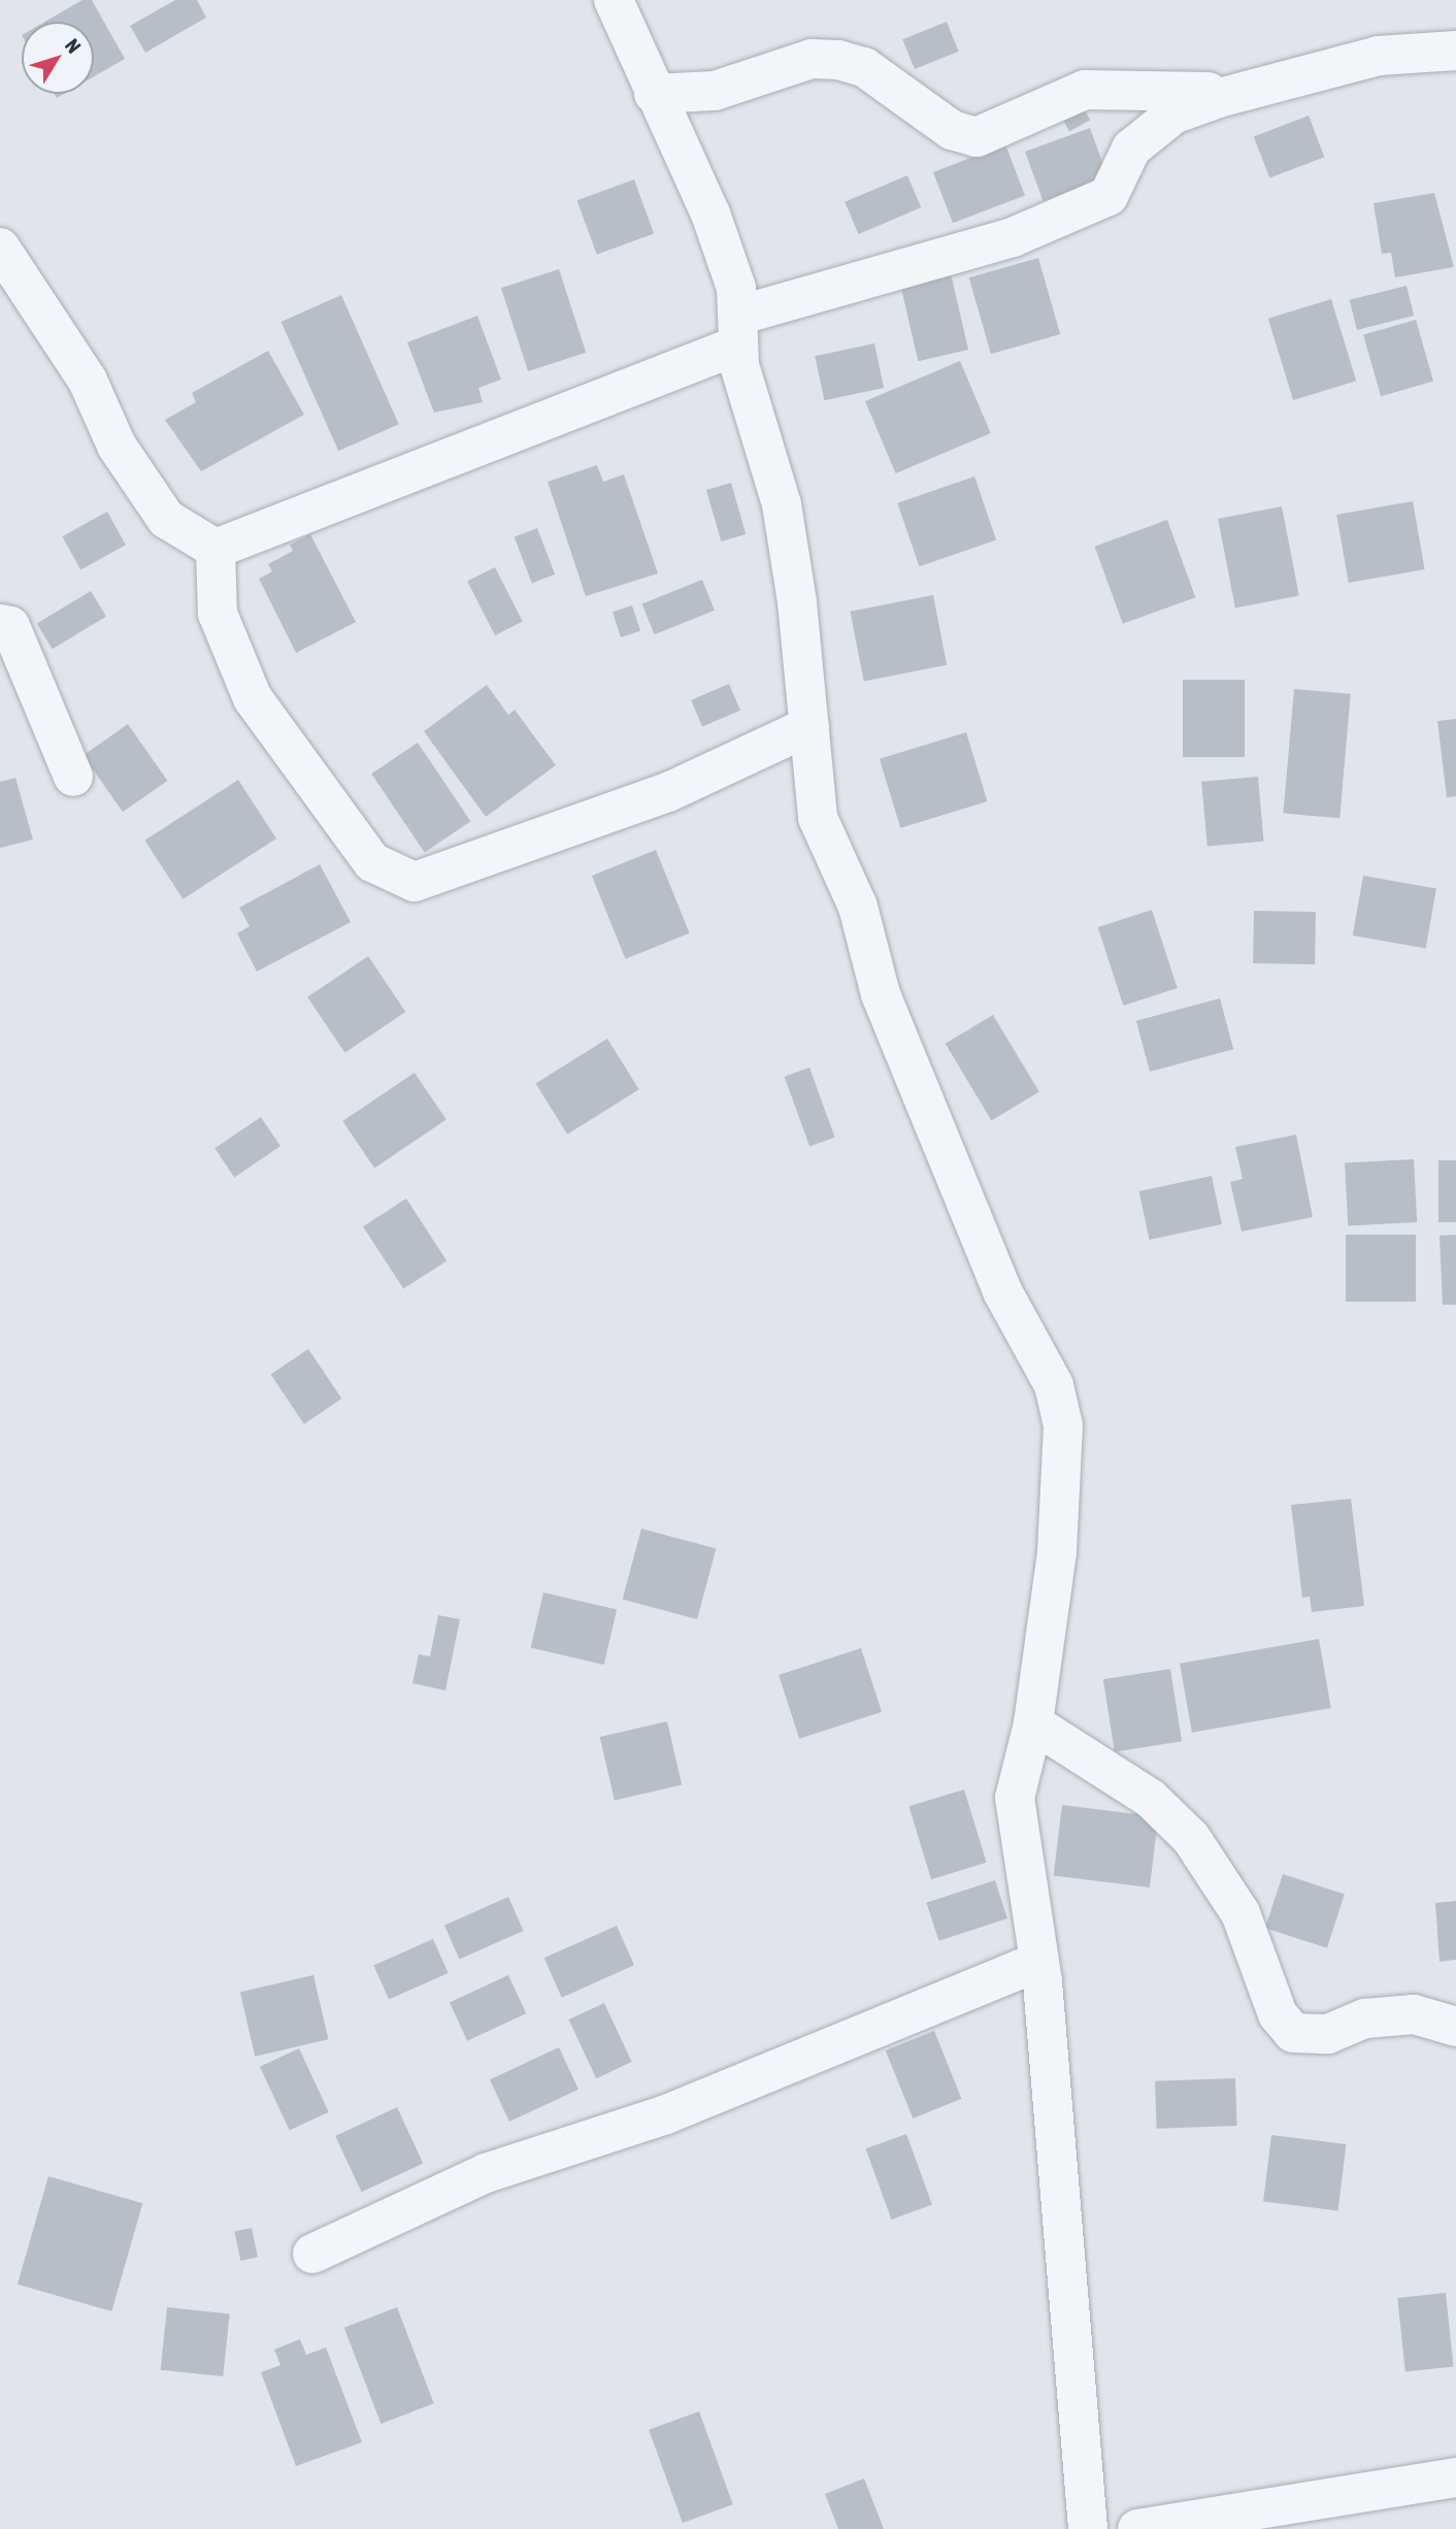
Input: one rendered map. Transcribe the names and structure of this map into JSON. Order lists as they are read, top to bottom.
{
  "north": "top right"
}
